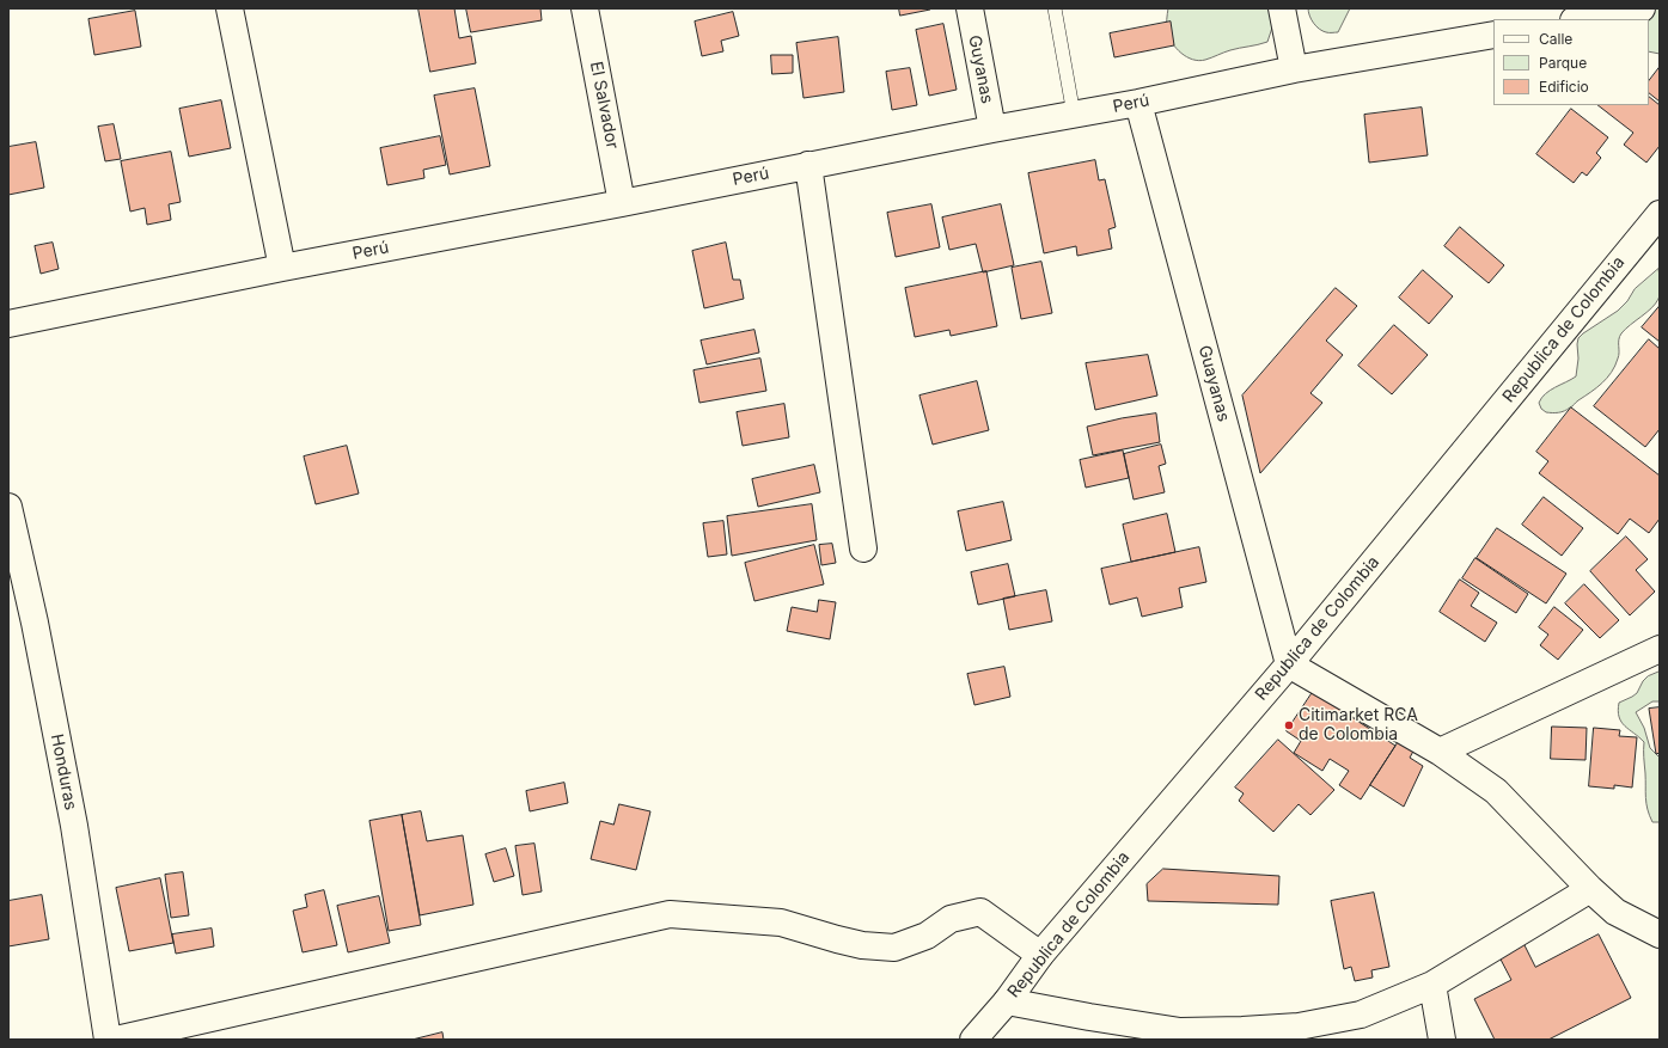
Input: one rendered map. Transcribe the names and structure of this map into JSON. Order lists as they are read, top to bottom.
{
  "streets": {
    "street": [
      "Guyanas",
      "Perú",
      "El Salvador",
      "Republica de Colombia",
      "Guayanas",
      "Honduras"
    ]
  },
  "crossings": [
    ["Guyanas", "Perú"],
    ["Perú", "El Salvador"],
    ["Perú", "Guayanas"],
    ["Republica de Colombia", "Guayanas"]
  ],
  "places": ["Citimarket RCA de Colombia"],
  "legend": ["Calle", "Parque", "Edificio"]
}
